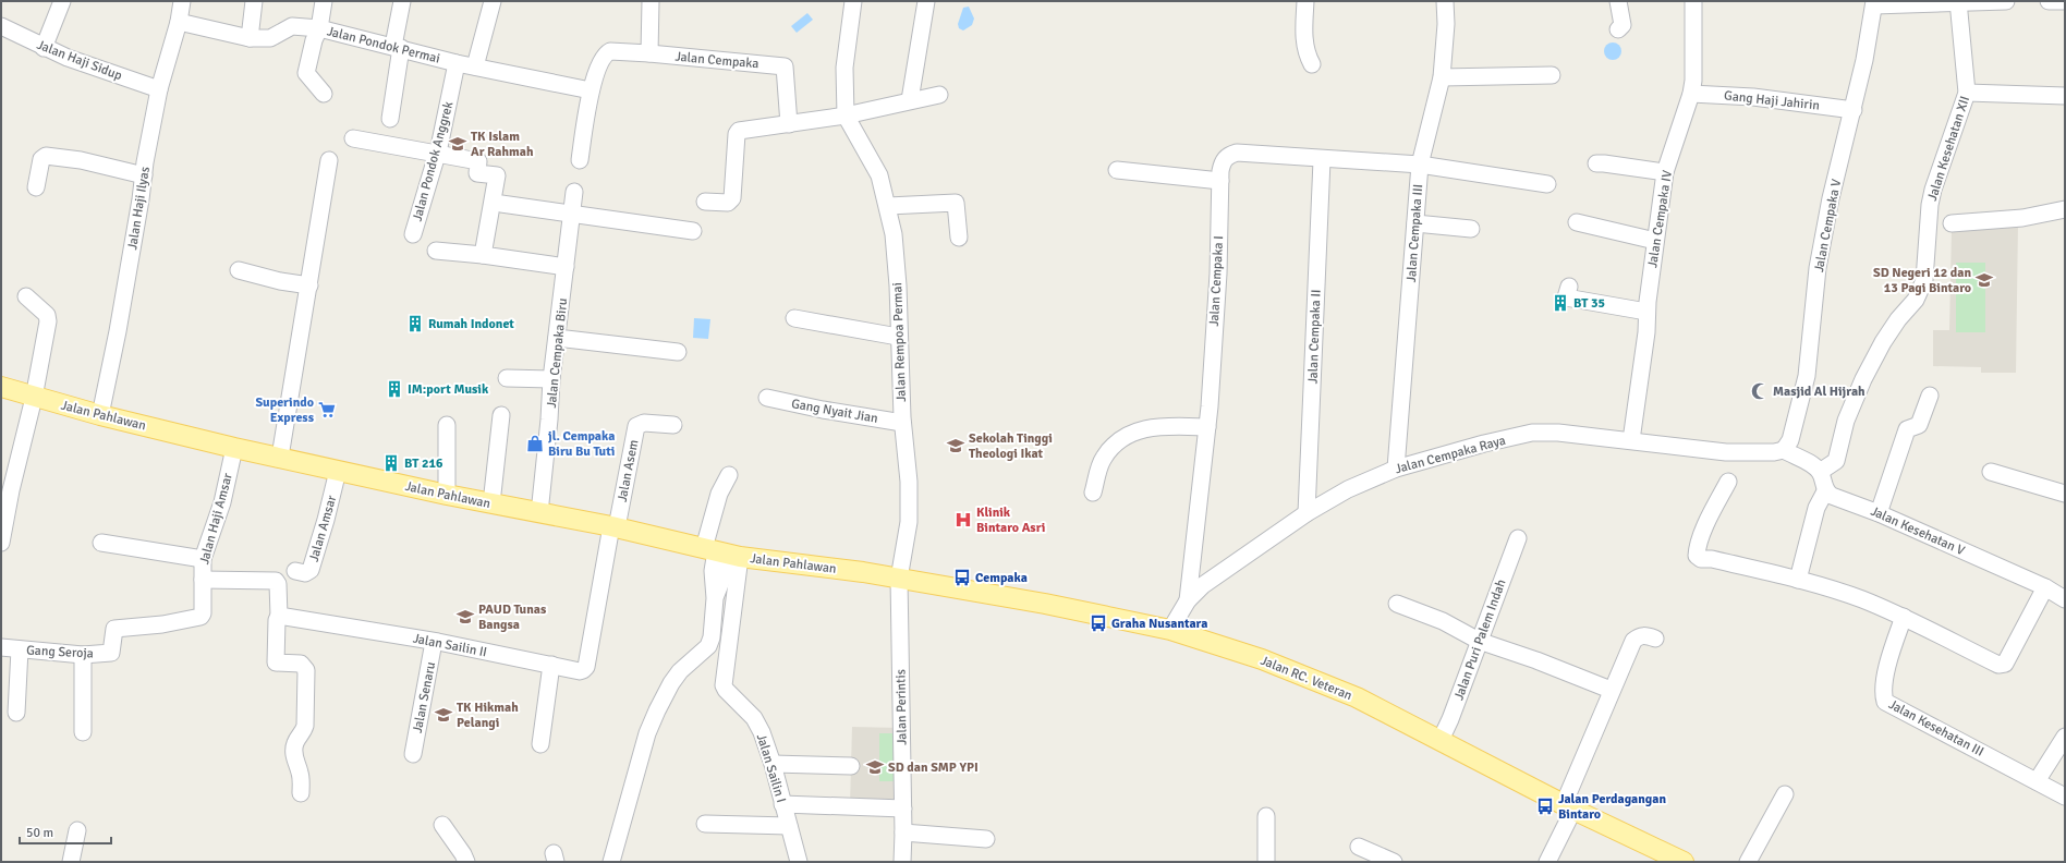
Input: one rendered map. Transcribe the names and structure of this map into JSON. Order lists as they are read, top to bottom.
{
  "streets": {
    "main road": ["Jalan Pahlawan", "Jalan RC. Veteran"],
    "street": [
      "Jalan Pondok Permai",
      "Jalan Haji Sidup",
      "Jalan Cempaka",
      "Gang Haji Jahirin",
      "Jalan Kesehatan XII",
      "Jalan Pondok Anggrek",
      "Jalan Haji Ilyas",
      "Jalan Cempaka IV",
      "Jalan Cempaka V",
      "Jalan Cempaka III",
      "Jalan Cempaka I",
      "Jalan Cempaka II",
      "Jalan Rempoa Permai",
      "Jalan Cempaka Biru",
      "Gang Nyait Jian",
      "Jalan Cempaka Raya",
      "Jalan Asem",
      "Jalan Haji Amsar",
      "Jalan Amsar",
      "Jalan Kesehatan V",
      "Jalan Puri Palem Indah",
      "Jalan Sailin II",
      "Gang Seroja",
      "Jalan Senaru",
      "Jalan Perintis",
      "Jalan Kesehatan III",
      "Jalan Sailin I"
    ]
  },
  "crossings": [
    ["Jalan Pondok Permai", "Jalan Cempaka"],
    ["Jalan Pondok Permai", "Jalan Pondok Anggrek"],
    ["Jalan Pondok Permai", "Jalan Haji Ilyas"],
    ["Jalan Haji Sidup", "Jalan Haji Ilyas"],
    ["Gang Haji Jahirin", "Jalan Cempaka IV"],
    ["Gang Haji Jahirin", "Jalan Cempaka V"],
    ["Jalan Haji Ilyas", "Jalan Pahlawan"],
    ["Jalan Cempaka IV", "Jalan Cempaka Raya"],
    ["Jalan Cempaka V", "Jalan Cempaka Raya"],
    ["Jalan Cempaka III", "Jalan Cempaka I"],
    ["Jalan Cempaka III", "Jalan Cempaka Raya"],
    ["Jalan Cempaka I", "Jalan Cempaka II"],
    ["Jalan Cempaka I", "Jalan Cempaka Raya"],
    ["Jalan Cempaka II", "Jalan Cempaka Raya"],
    ["Jalan Rempoa Permai", "Gang Nyait Jian"],
    ["Jalan Rempoa Permai", "Jalan Pahlawan"],
    ["Jalan Rempoa Permai", "Jalan RC. Veteran"],
    ["Jalan Rempoa Permai", "Jalan Perintis"],
    ["Jalan Cempaka Biru", "Jalan Pahlawan"],
    ["Jalan Pahlawan", "Jalan Asem"],
    ["Jalan Pahlawan", "Jalan Haji Amsar"],
    ["Jalan Pahlawan", "Jalan Amsar"],
    ["Jalan Pahlawan", "Jalan Sailin II"],
    ["Jalan Pahlawan", "Jalan RC. Veteran"],
    ["Jalan Pahlawan", "Jalan Perintis"],
    ["Jalan Pahlawan", "Jalan Sailin I"],
    ["Jalan Cempaka Raya", "Jalan RC. Veteran"],
    ["Jalan Asem", "Jalan Sailin II"],
    ["Jalan Haji Amsar", "Gang Seroja"],
    ["Jalan Puri Palem Indah", "Jalan RC. Veteran"],
    ["Jalan Sailin II", "Jalan Senaru"],
    ["Jalan RC. Veteran", "Jalan Perintis"]
  ],
  "places": {
    "school or university": [
      "TK Islam Ar Rahmah",
      "SD Negeri 12 dan 13 Pagi Bintaro",
      "Sekolah Tinggi Theologi Ikat",
      "PAUD Tunas Bangsa",
      "TK Hikmah Pelangi",
      "SD dan SMP YPI"
    ],
    "building": [
      "BT 35",
      "Rumah Indonet",
      "IM:port Musik",
      "BT 216"
    ],
    "mosque": ["Masjid Al Hijrah"],
    "supermarket": ["Superindo Express"],
    "shop": ["jl. Cempaka Biru Bu Tuti"],
    "hospital": ["Klinik Bintaro Asri"],
    "bus stop": ["Cempaka", "Graha Nusantara", "Jalan Perdagangan Bintaro"]
  },
  "scale_bar": "50 m"
}
